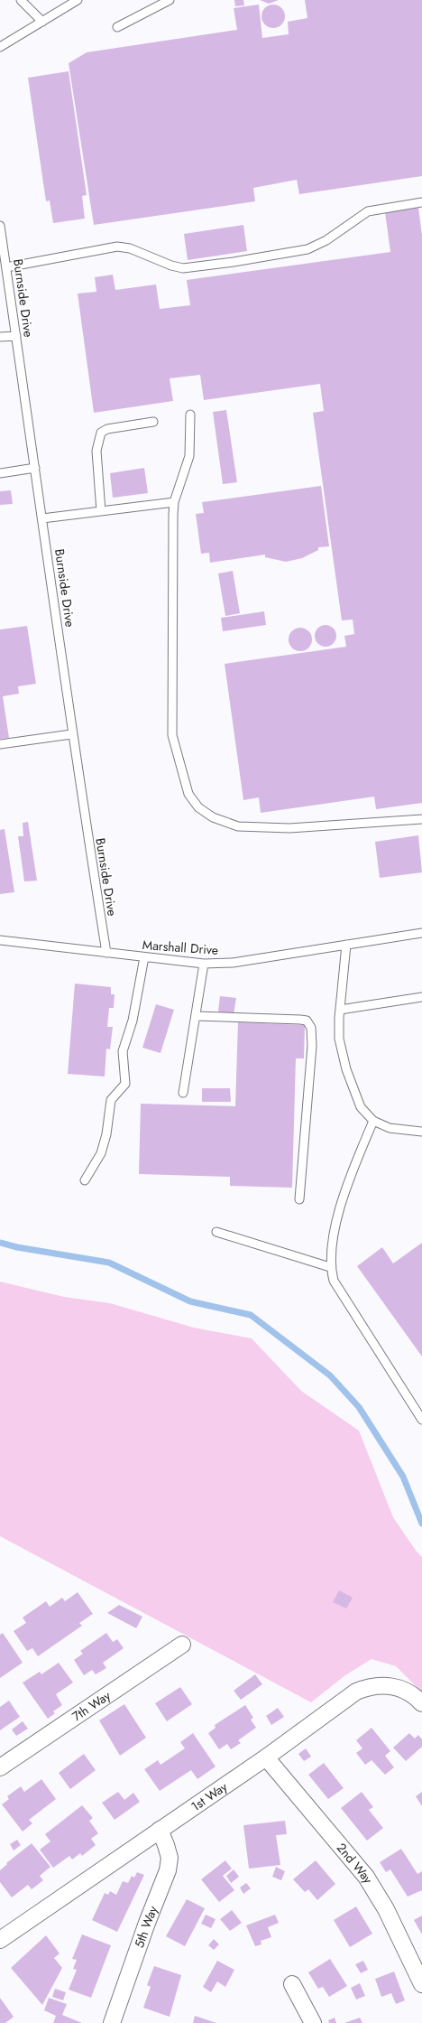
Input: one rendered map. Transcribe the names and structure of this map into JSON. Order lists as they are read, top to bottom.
{
  "streets": {
    "street": [
      "7th Way",
      "1st Way",
      "2nd Way",
      "5th Way"
    ],
    "lane": ["Burnside Drive", "Marshall Drive"]
  },
  "crossings": [
    ["Burnside Drive", "Marshall Drive"],
    ["1st Way", "2nd Way"],
    ["1st Way", "5th Way"]
  ]
}
